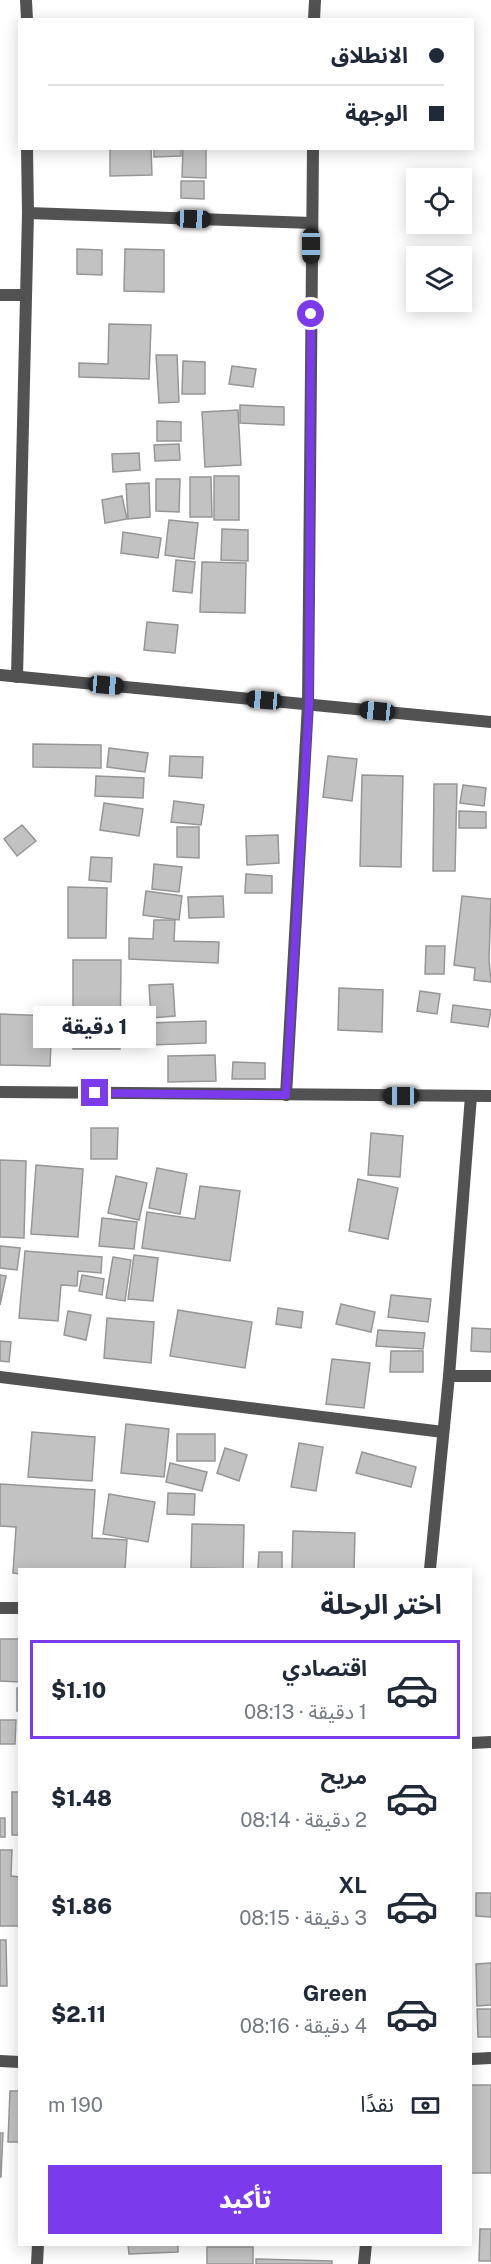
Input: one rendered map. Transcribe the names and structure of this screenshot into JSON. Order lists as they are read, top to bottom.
{
  "page": {
    "banner": ["الانطلاق", "الوجهة"],
    "bubble": "1 دقيقة",
    "heading": "اختر الرحلة",
    "list": [
      {
        "name": "اقتصادي",
        "note": "1 دقيقة · 08:13",
        "value": "$1.10"
      },
      {
        "name": "مريح",
        "note": "2 دقيقة · 08:14",
        "value": "$1.48"
      },
      {
        "name": "XL",
        "note": "3 دقيقة · 08:15",
        "value": "$1.86"
      },
      {
        "name": "Green",
        "note": "4 دقيقة · 08:16",
        "value": "$2.11"
      }
    ],
    "pay": ["نقدًا", "190 m"],
    "buttons": "تأكيد"
  }
}
